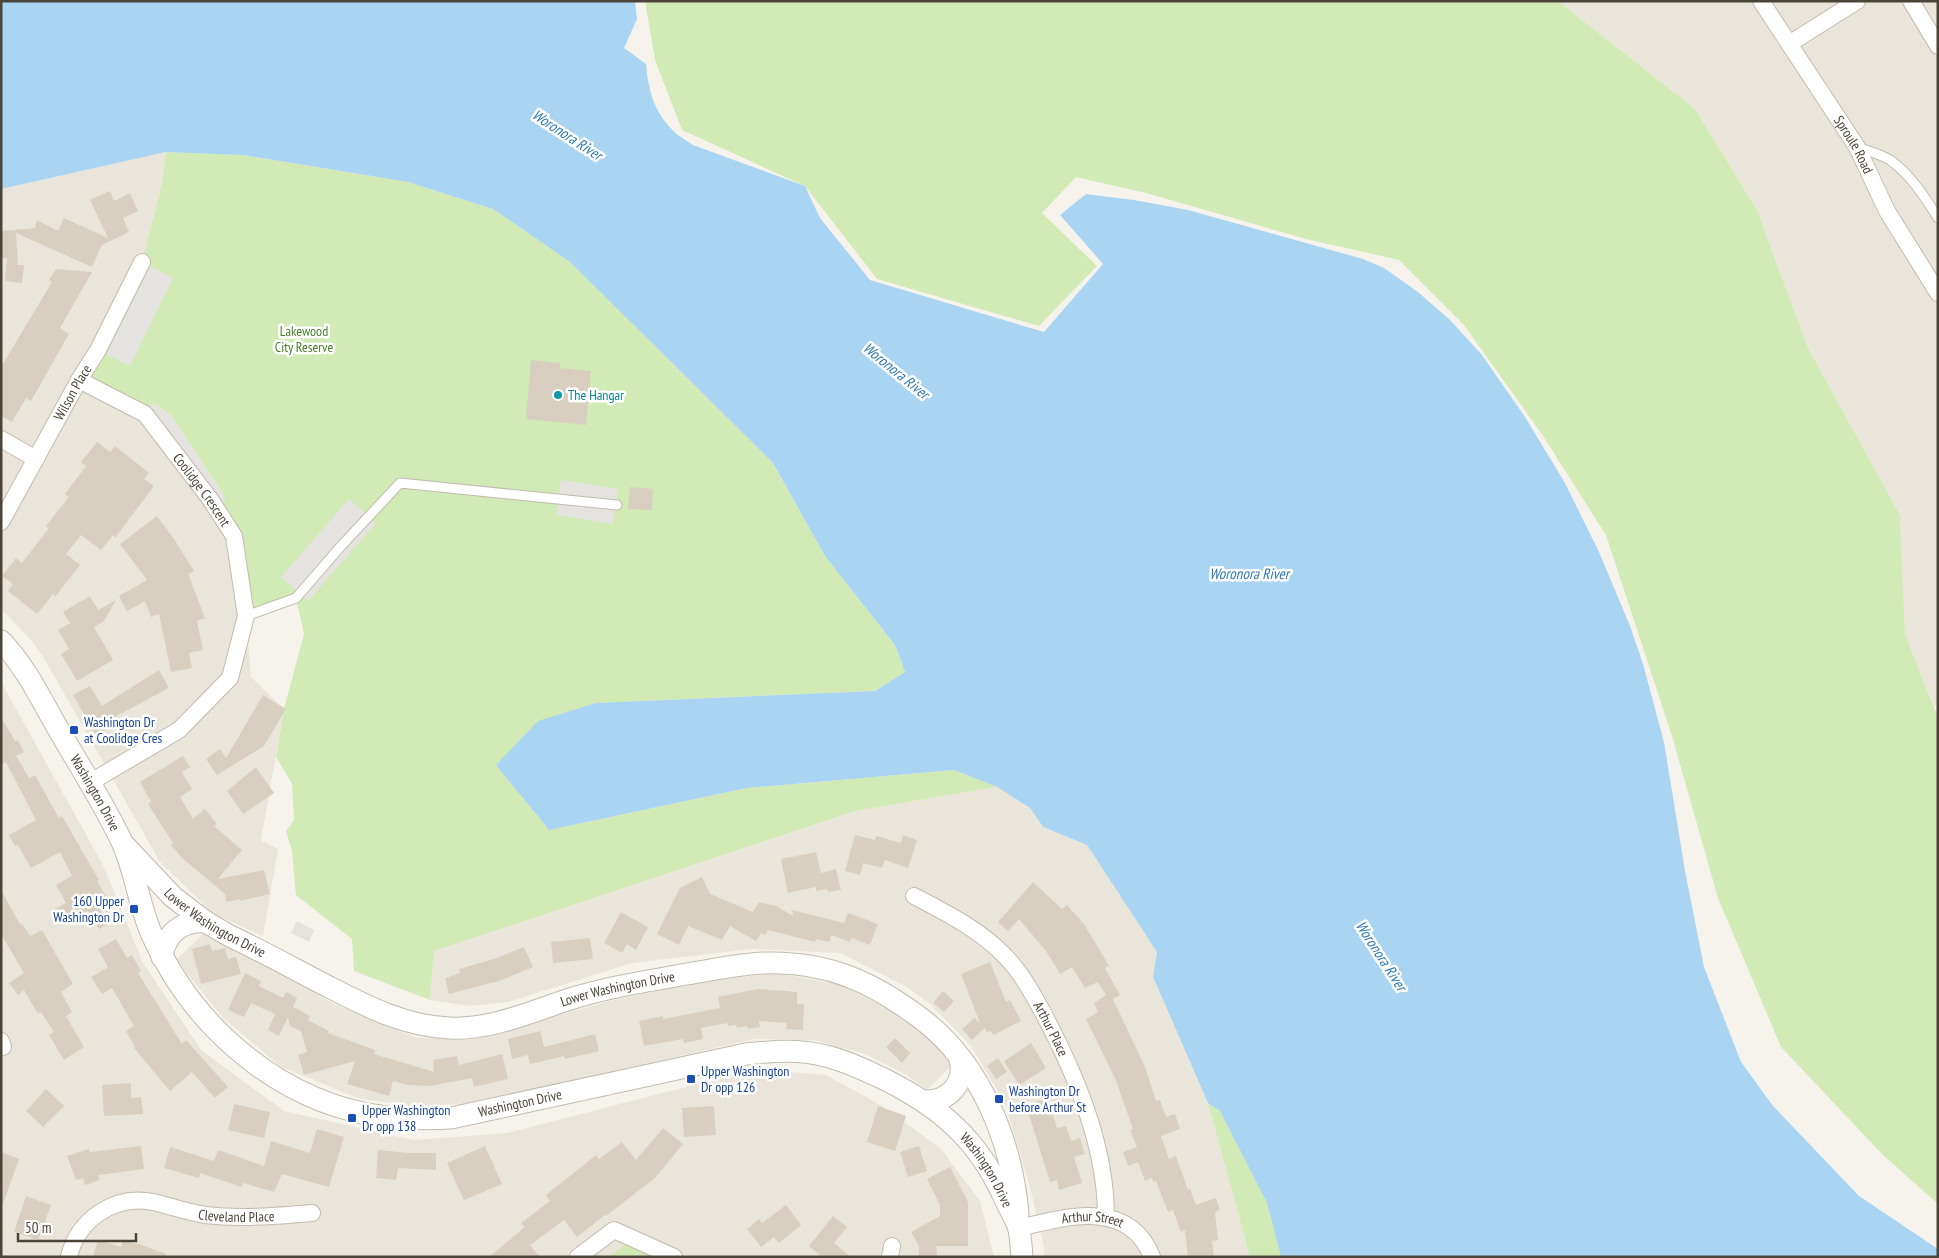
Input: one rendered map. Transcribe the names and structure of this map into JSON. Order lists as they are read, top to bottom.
{
  "streets": {
    "street": [
      "Sproule Road",
      "Wilson Place",
      "Coolidge Crescent",
      "Washington Drive",
      "Lower Washington Drive",
      "Arthur Place",
      "Cleveland Place",
      "Arthur Street"
    ]
  },
  "crossings": [
    ["Wilson Place", "Coolidge Crescent"],
    ["Coolidge Crescent", "Washington Drive"],
    ["Washington Drive", "Lower Washington Drive"],
    ["Washington Drive", "Arthur Street"],
    ["Lower Washington Drive", "Arthur Street"],
    ["Arthur Place", "Arthur Street"]
  ],
  "water": ["Woronora River"],
  "parks": ["Lakewood City Reserve"],
  "places": {
    "other": ["The Hangar"],
    "transit": [
      "Washington Dr at Coolidge Cres",
      "160 Upper Washington Dr",
      "Upper Washington Dr opp 126",
      "Washington Dr before Arthur St",
      "Upper Washington Dr opp 138"
    ]
  },
  "scale_bar": "50 m"
}
